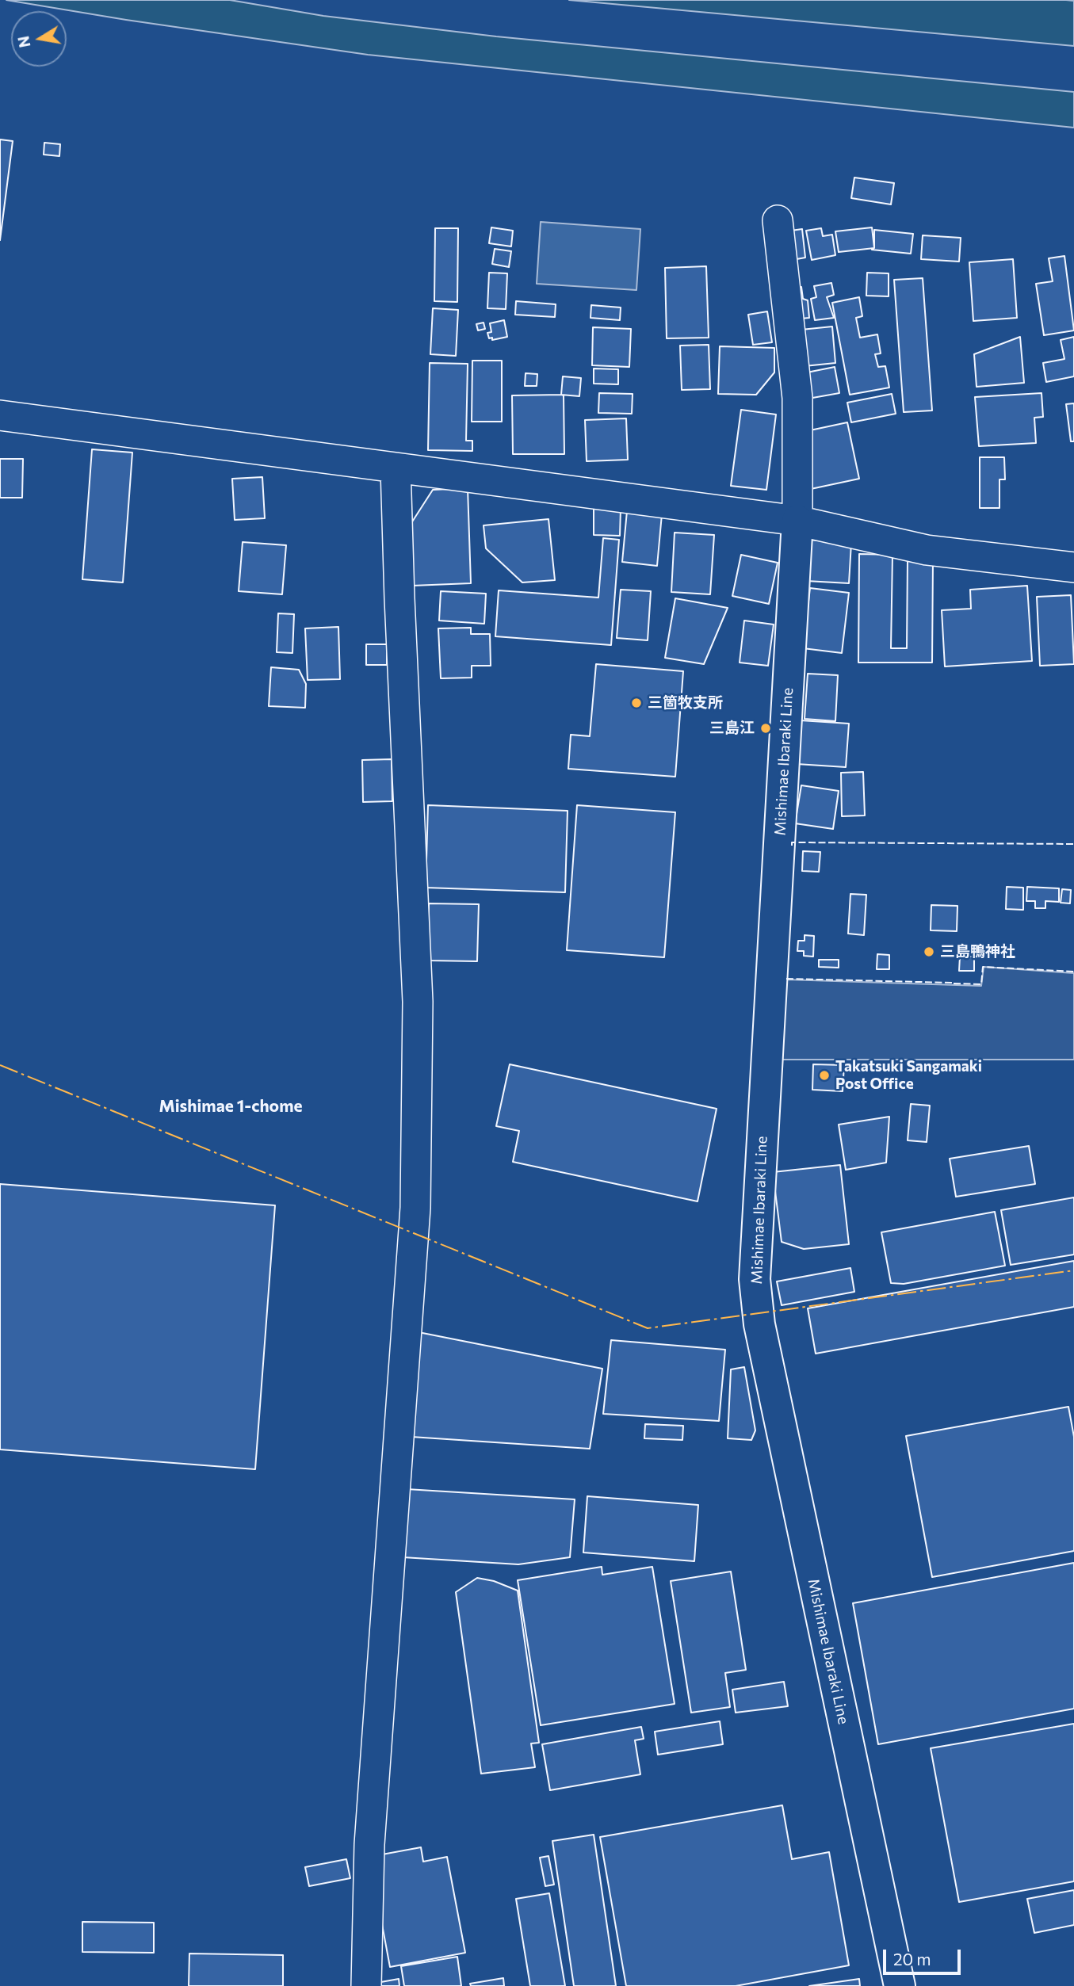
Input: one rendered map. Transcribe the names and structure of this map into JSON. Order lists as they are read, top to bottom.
{
  "streets": {
    "main road": ["Mishimae Ibaraki Line"]
  },
  "districts": ["Mishimae 1-chome"],
  "places": [
    "三箇牧支所",
    "三島江",
    "三島鴨神社",
    "Takatsuki Sangamaki Post Office"
  ],
  "scale_bar": "20 m",
  "north": "left"
}
